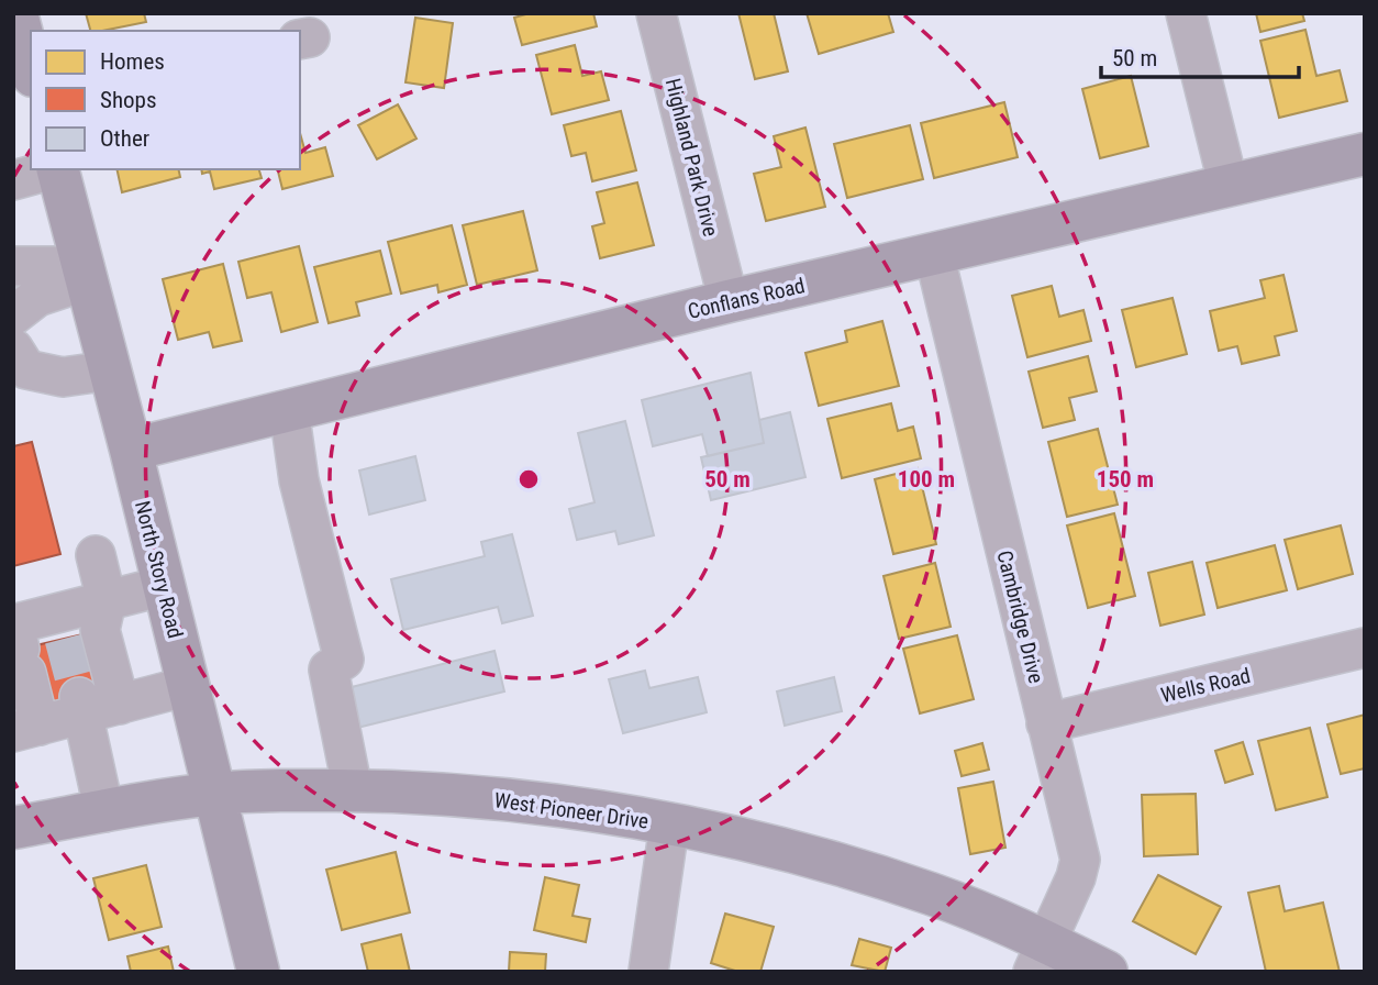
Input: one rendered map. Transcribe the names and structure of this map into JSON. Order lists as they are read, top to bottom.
{
  "streets": {
    "main road": ["Conflans Road", "North Story Road", "West Pioneer Drive"],
    "street": ["Highland Park Drive", "Cambridge Drive", "Wells Road"]
  },
  "crossings": [
    ["Highland Park Drive", "Conflans Road"],
    ["Conflans Road", "North Story Road"],
    ["Conflans Road", "Cambridge Drive"],
    ["North Story Road", "West Pioneer Drive"],
    ["Cambridge Drive", "Wells Road"],
    ["Cambridge Drive", "West Pioneer Drive"]
  ],
  "legend": ["Homes", "Shops", "Other"],
  "scale_bar": "50 m",
  "rings": ["50 m", "100 m", "150 m"]
}
